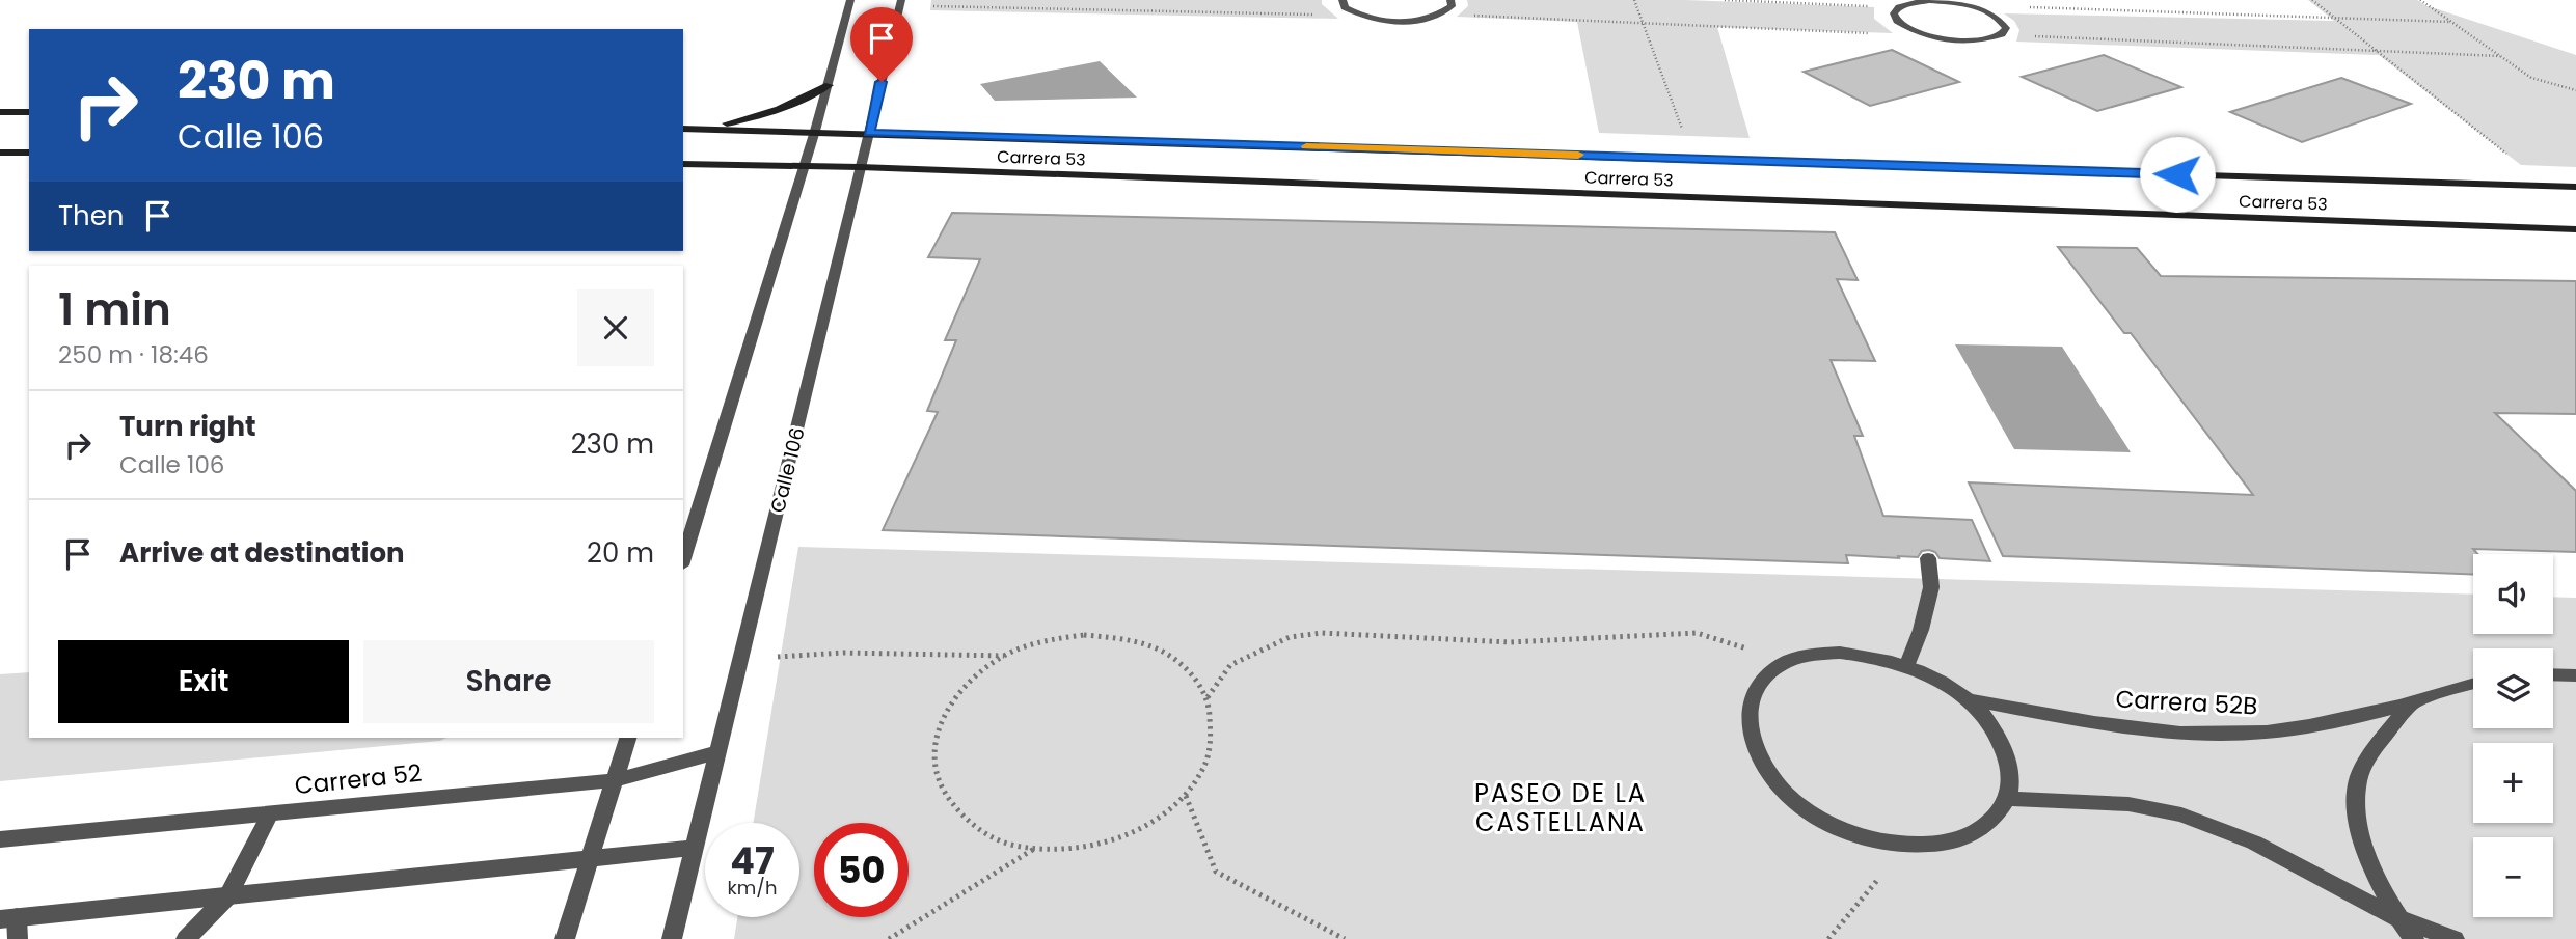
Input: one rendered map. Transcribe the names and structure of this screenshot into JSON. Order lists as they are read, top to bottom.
{
  "streets": {
    "main road": ["Carrera 53"],
    "street": ["Calle 106", "Carrera 52B", "Carrera 52"]
  },
  "crossings": [
    ["Carrera 53", "Calle 106"],
    ["Calle 106", "Carrera 52"]
  ],
  "districts": ["PASEO DE LA CASTELLANA"],
  "page": {
    "turn": ["230 m", "Calle 106"],
    "then": "Then",
    "heading": ["1 min", "250 m · 18:46"],
    "list": [
      {
        "name": "Turn right",
        "note": "Calle 106",
        "value": "230 m"
      },
      {
        "name": "Arrive at destination",
        "value": "20 m"
      }
    ],
    "map_buttons": ["+", "−"],
    "buttons": ["Exit", "Share"],
    "speed": "47 km/h",
    "limit": "50"
  }
}
